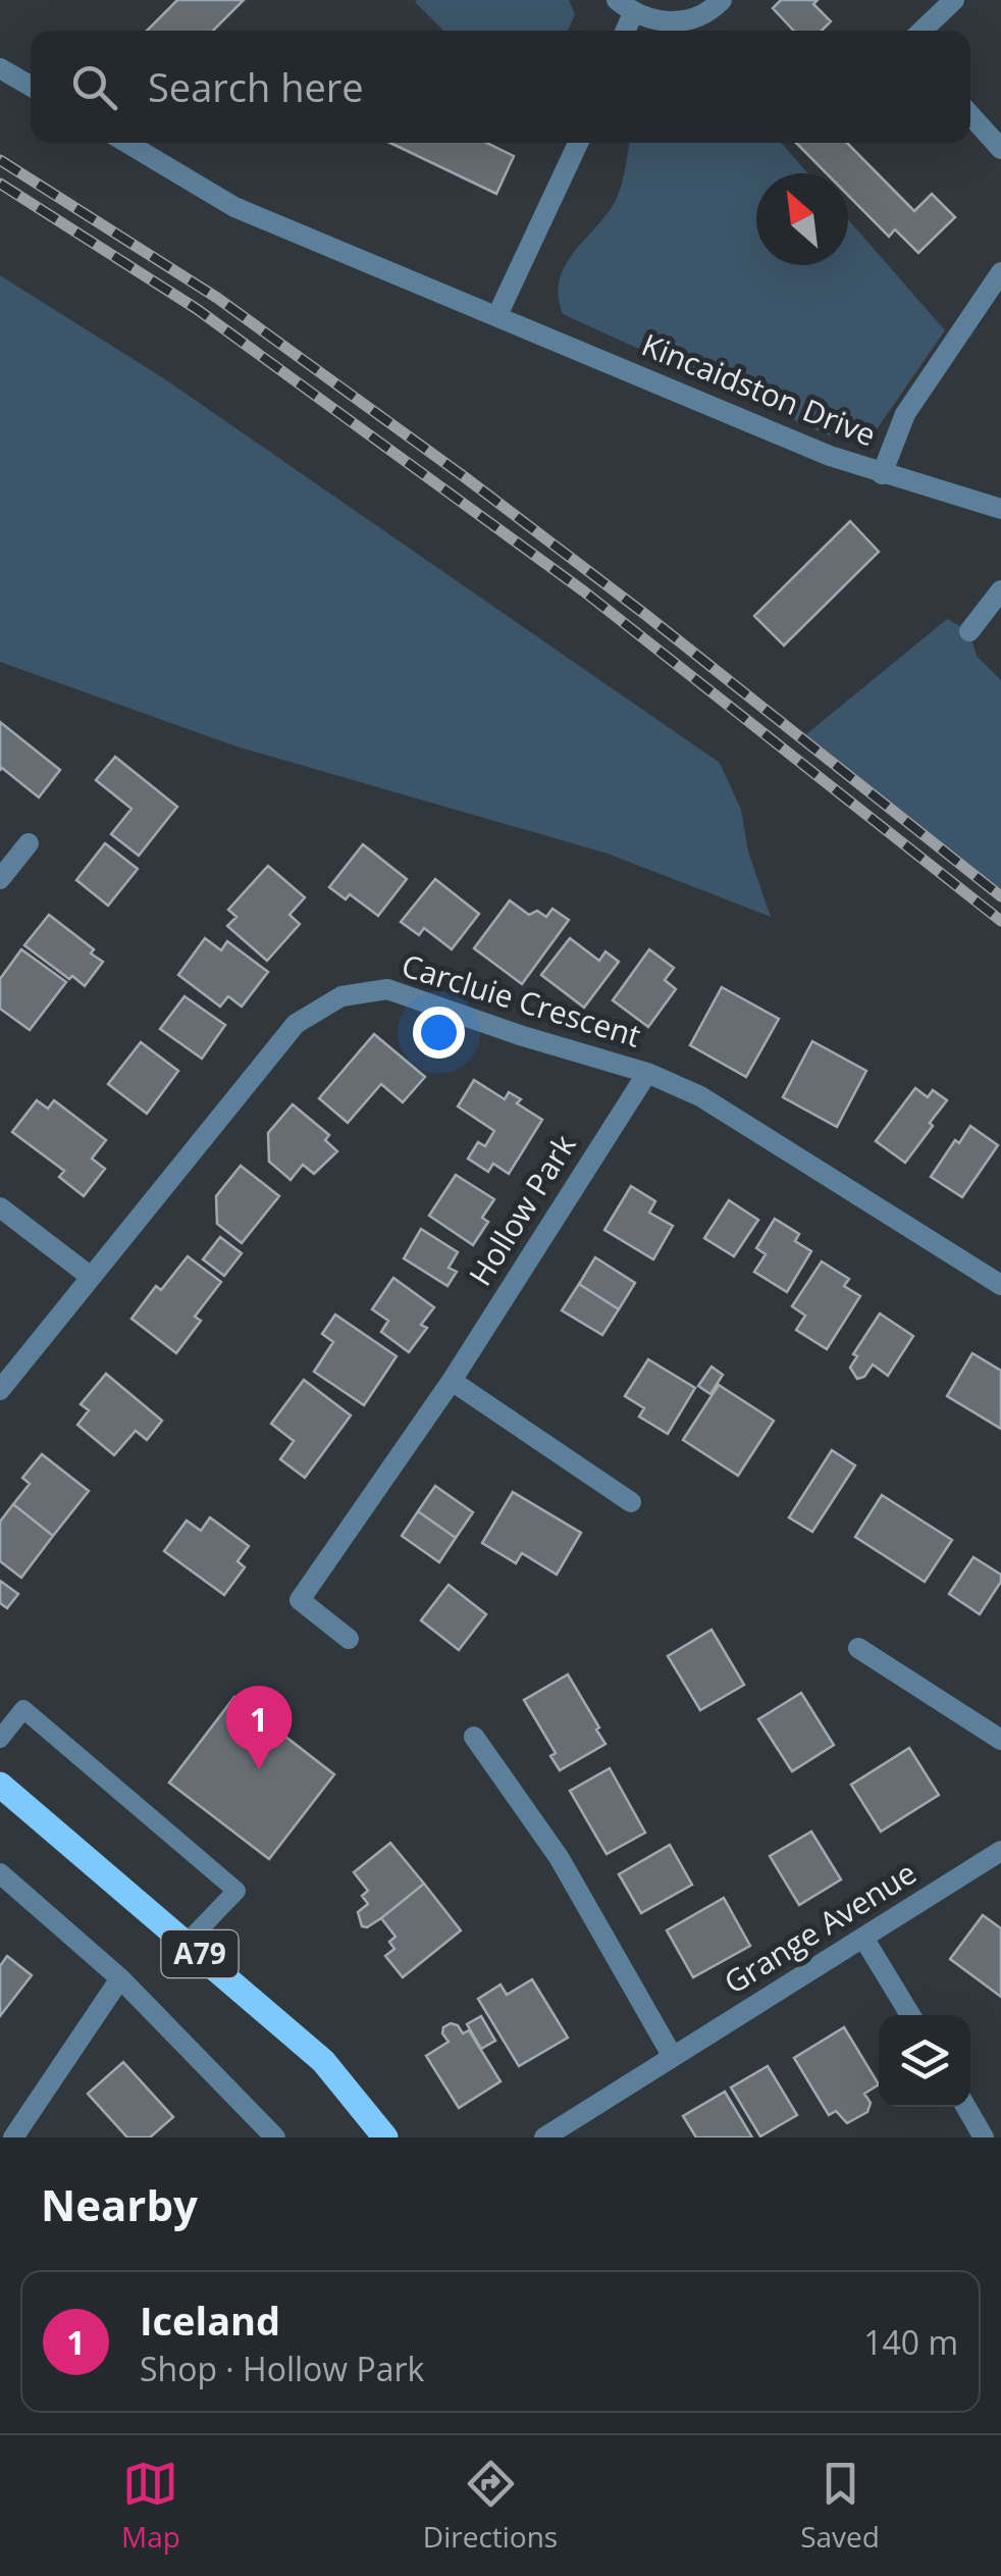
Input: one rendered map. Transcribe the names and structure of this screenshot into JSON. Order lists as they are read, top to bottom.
{
  "streets": {
    "main road": ["A79"],
    "street": [
      "Kincaidston Drive",
      "Carcluie Crescent",
      "Hollow Park",
      "Grange Avenue"
    ]
  },
  "crossings": [
    ["Carcluie Crescent", "Hollow Park"]
  ],
  "north": "top left",
  "page": {
    "search": "Search here",
    "pins": "1",
    "heading": "Nearby",
    "list": [
      {
        "mark": "1",
        "name": "Iceland",
        "note": "Shop · Hollow Park",
        "value": "140 m"
      }
    ],
    "nav": ["Map", "Directions", "Saved"]
  }
}
